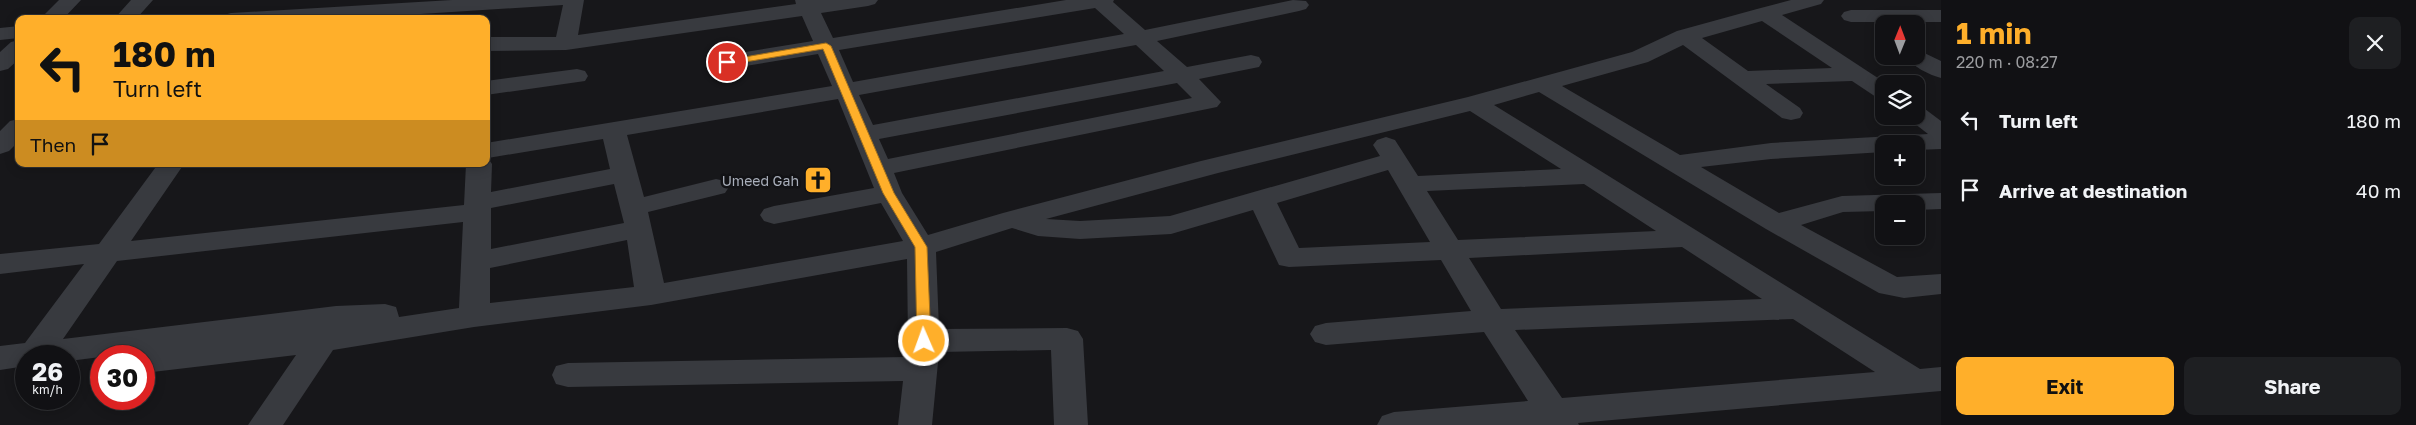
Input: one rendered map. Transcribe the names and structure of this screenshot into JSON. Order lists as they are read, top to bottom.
{
  "places": {
    "church": ["Umeed Gah"]
  },
  "north": "top",
  "page": {
    "heading": ["1 min", "220 m · 08:27"],
    "map_buttons": ["+", "−"],
    "turn": ["180 m", "Turn left"],
    "list": [
      {
        "name": "Turn left",
        "value": "180 m"
      },
      {
        "name": "Arrive at destination",
        "value": "40 m"
      }
    ],
    "then": "Then",
    "speed": "26 km/h",
    "limit": "30",
    "buttons": ["Exit", "Share"]
  }
}
